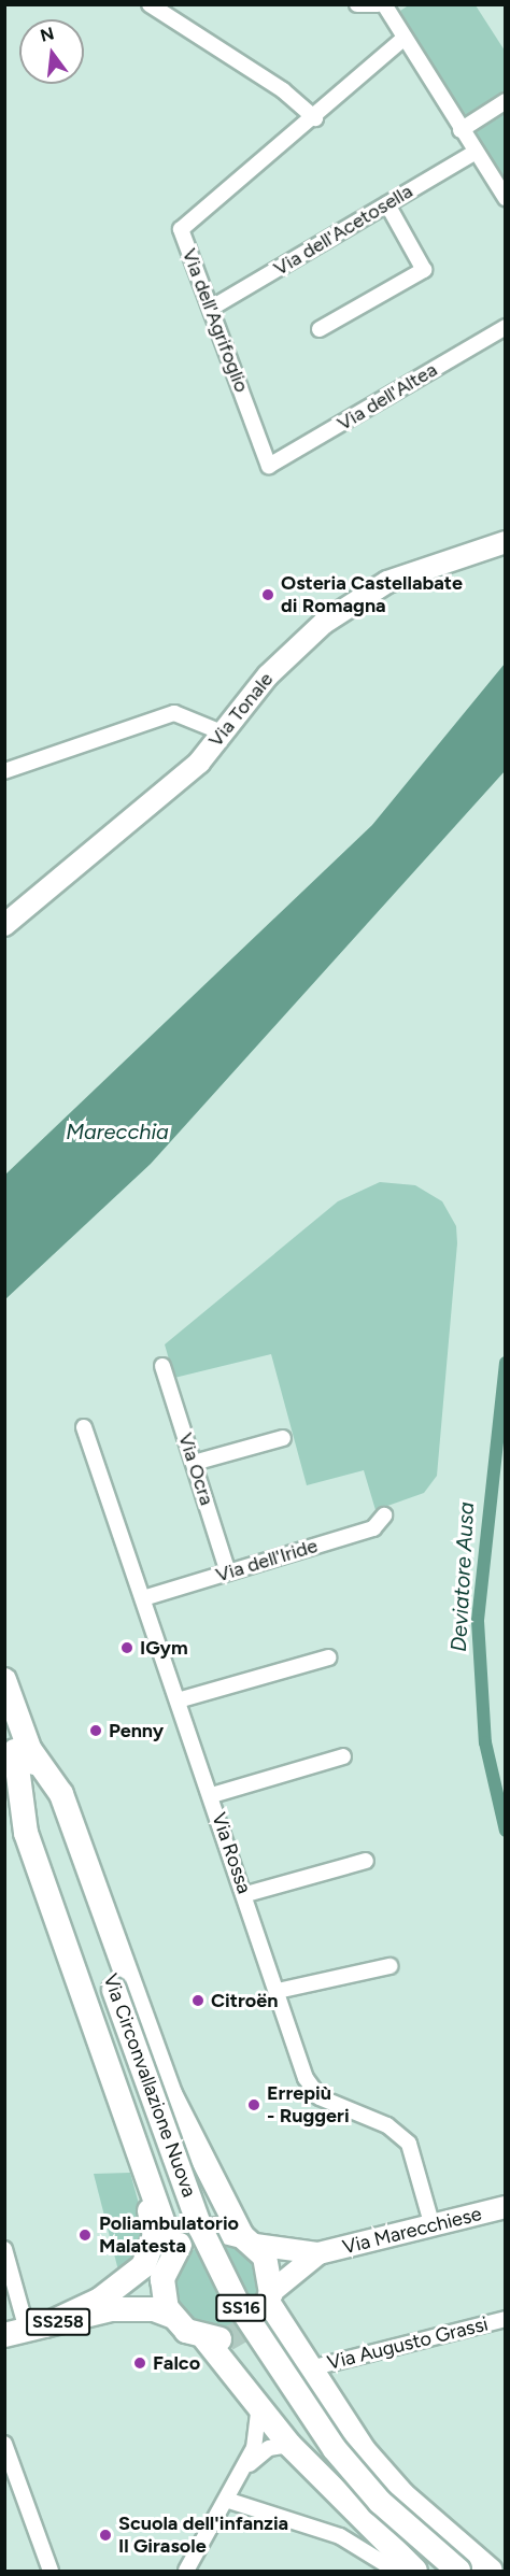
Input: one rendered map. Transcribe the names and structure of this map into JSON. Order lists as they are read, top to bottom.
{
  "streets": {
    "main road": ["Via Circonvallazione Nuova", "SS16", "SS258"],
    "street": [
      "Via dell'Acetosella",
      "Via dell'Agrifoglio",
      "Via dell'Altea",
      "Via Tonale",
      "Via Ocra",
      "Via dell'Iride",
      "Via Rossa",
      "Via Marecchiese",
      "Via Augusto Grassi"
    ]
  },
  "crossings": [
    ["Via dell'Acetosella", "Via dell'Agrifoglio"],
    ["Via dell'Agrifoglio", "Via dell'Altea"],
    ["Via Ocra", "Via dell'Iride"],
    ["Via dell'Iride", "Via Rossa"],
    ["Via Rossa", "Via Marecchiese"]
  ],
  "water": ["Marecchia", "Deviatore Ausa"],
  "places": [
    "Osteria Castellabate di Romagna",
    "IGym",
    "Penny",
    "Citroën",
    "Errepiù - Ruggeri",
    "Poliambulatorio Malatesta",
    "Falco",
    "Scuola dell'infanzia Il Girasole"
  ],
  "north": "top"
}
